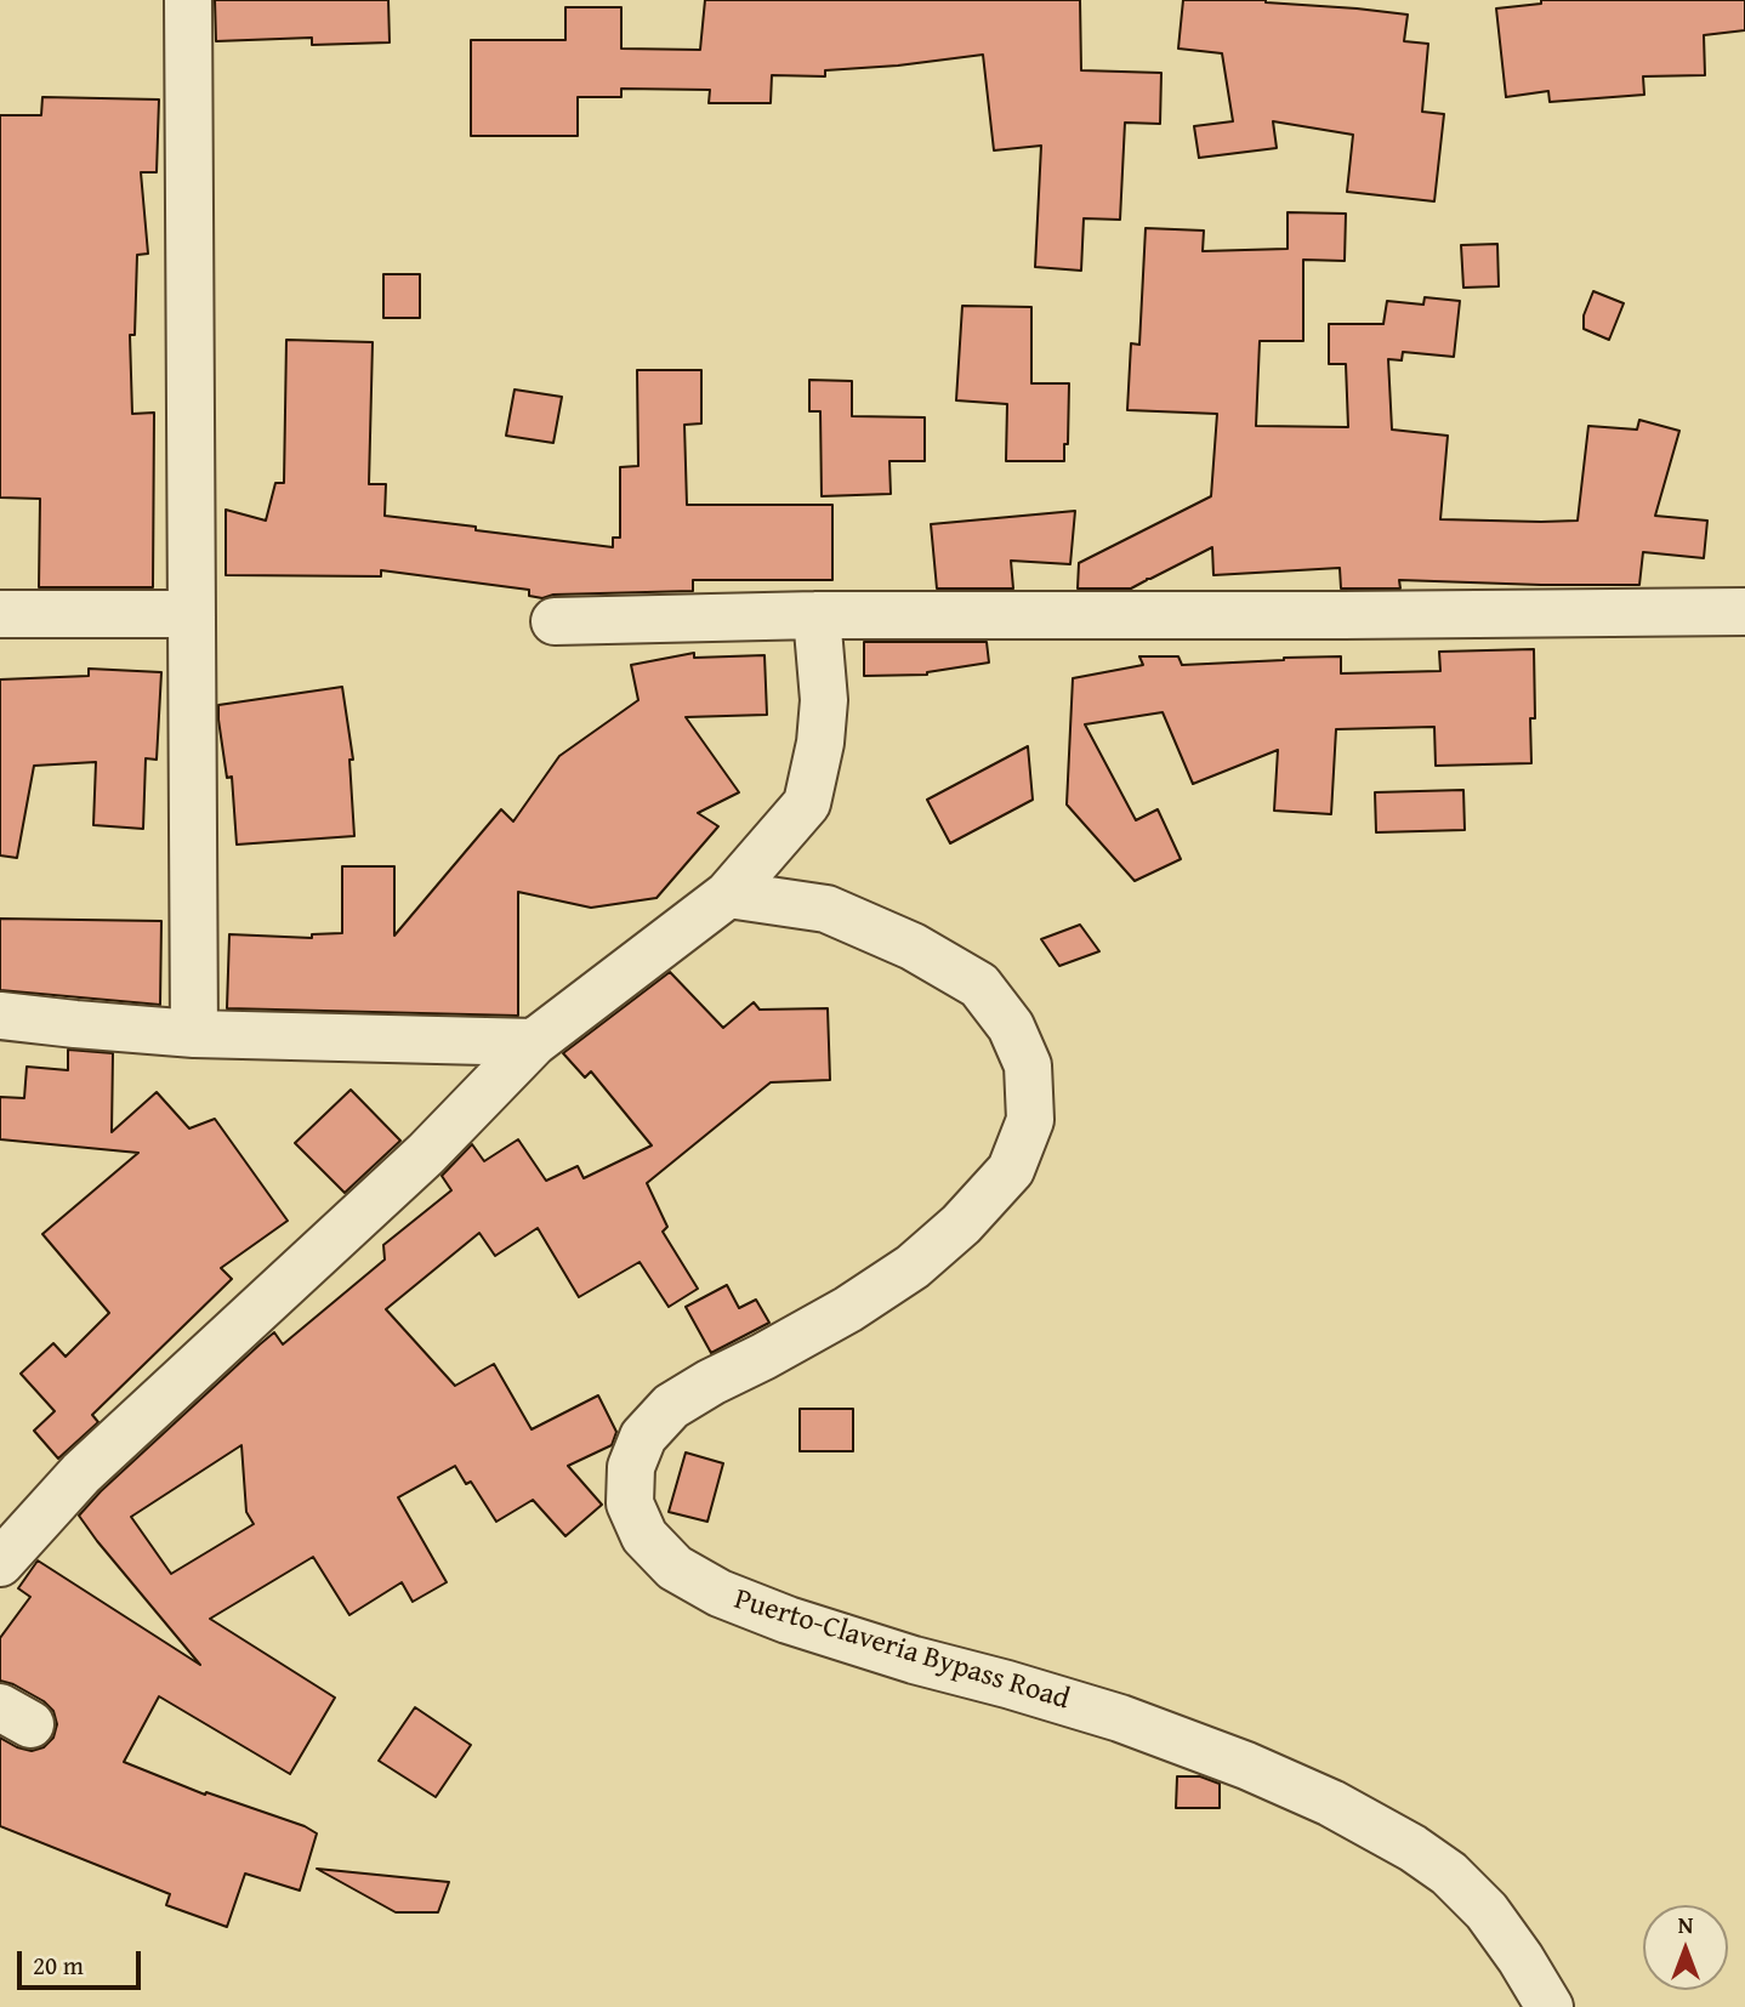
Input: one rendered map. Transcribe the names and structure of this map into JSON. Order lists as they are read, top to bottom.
{
  "streets": {
    "street": ["Puerto-Claveria Bypass Road"]
  },
  "scale_bar": "20 m",
  "north": "top"
}
